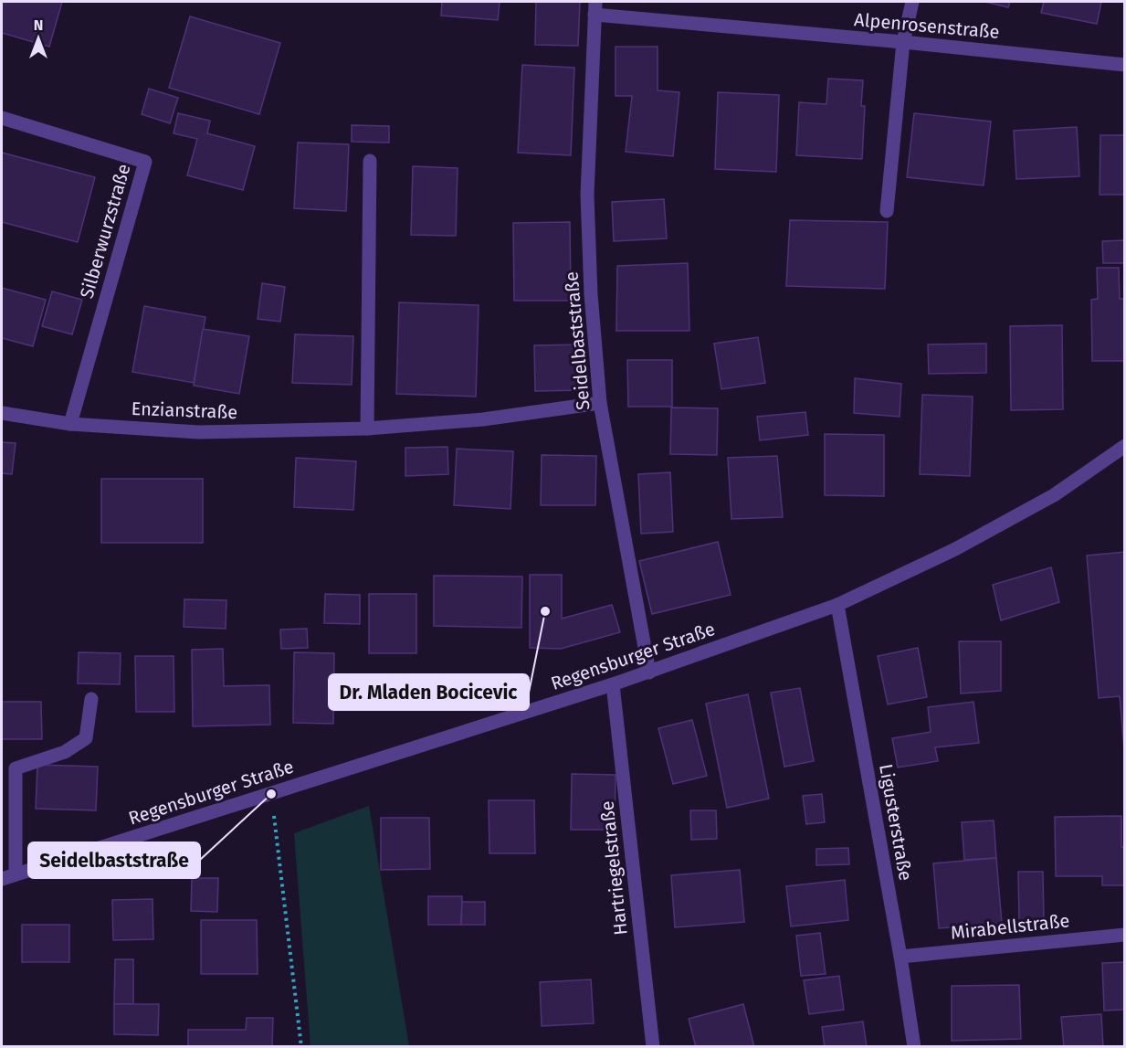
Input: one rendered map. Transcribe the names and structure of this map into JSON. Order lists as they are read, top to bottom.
{
  "streets": {
    "street": [
      "Alpenrosenstraße",
      "Silberwurzstraße",
      "Seidelbaststraße",
      "Enzianstraße",
      "Regensburger Straße",
      "Ligusterstraße",
      "Hartriegelstraße",
      "Mirabellstraße"
    ]
  },
  "crossings": [
    ["Alpenrosenstraße", "Seidelbaststraße"],
    ["Silberwurzstraße", "Enzianstraße"],
    ["Seidelbaststraße", "Enzianstraße"],
    ["Seidelbaststraße", "Regensburger Straße"],
    ["Regensburger Straße", "Ligusterstraße"],
    ["Regensburger Straße", "Hartriegelstraße"],
    ["Ligusterstraße", "Mirabellstraße"]
  ],
  "places": ["Dr. Mladen Bocicevic", "Seidelbaststraße"],
  "north": "top"
}
